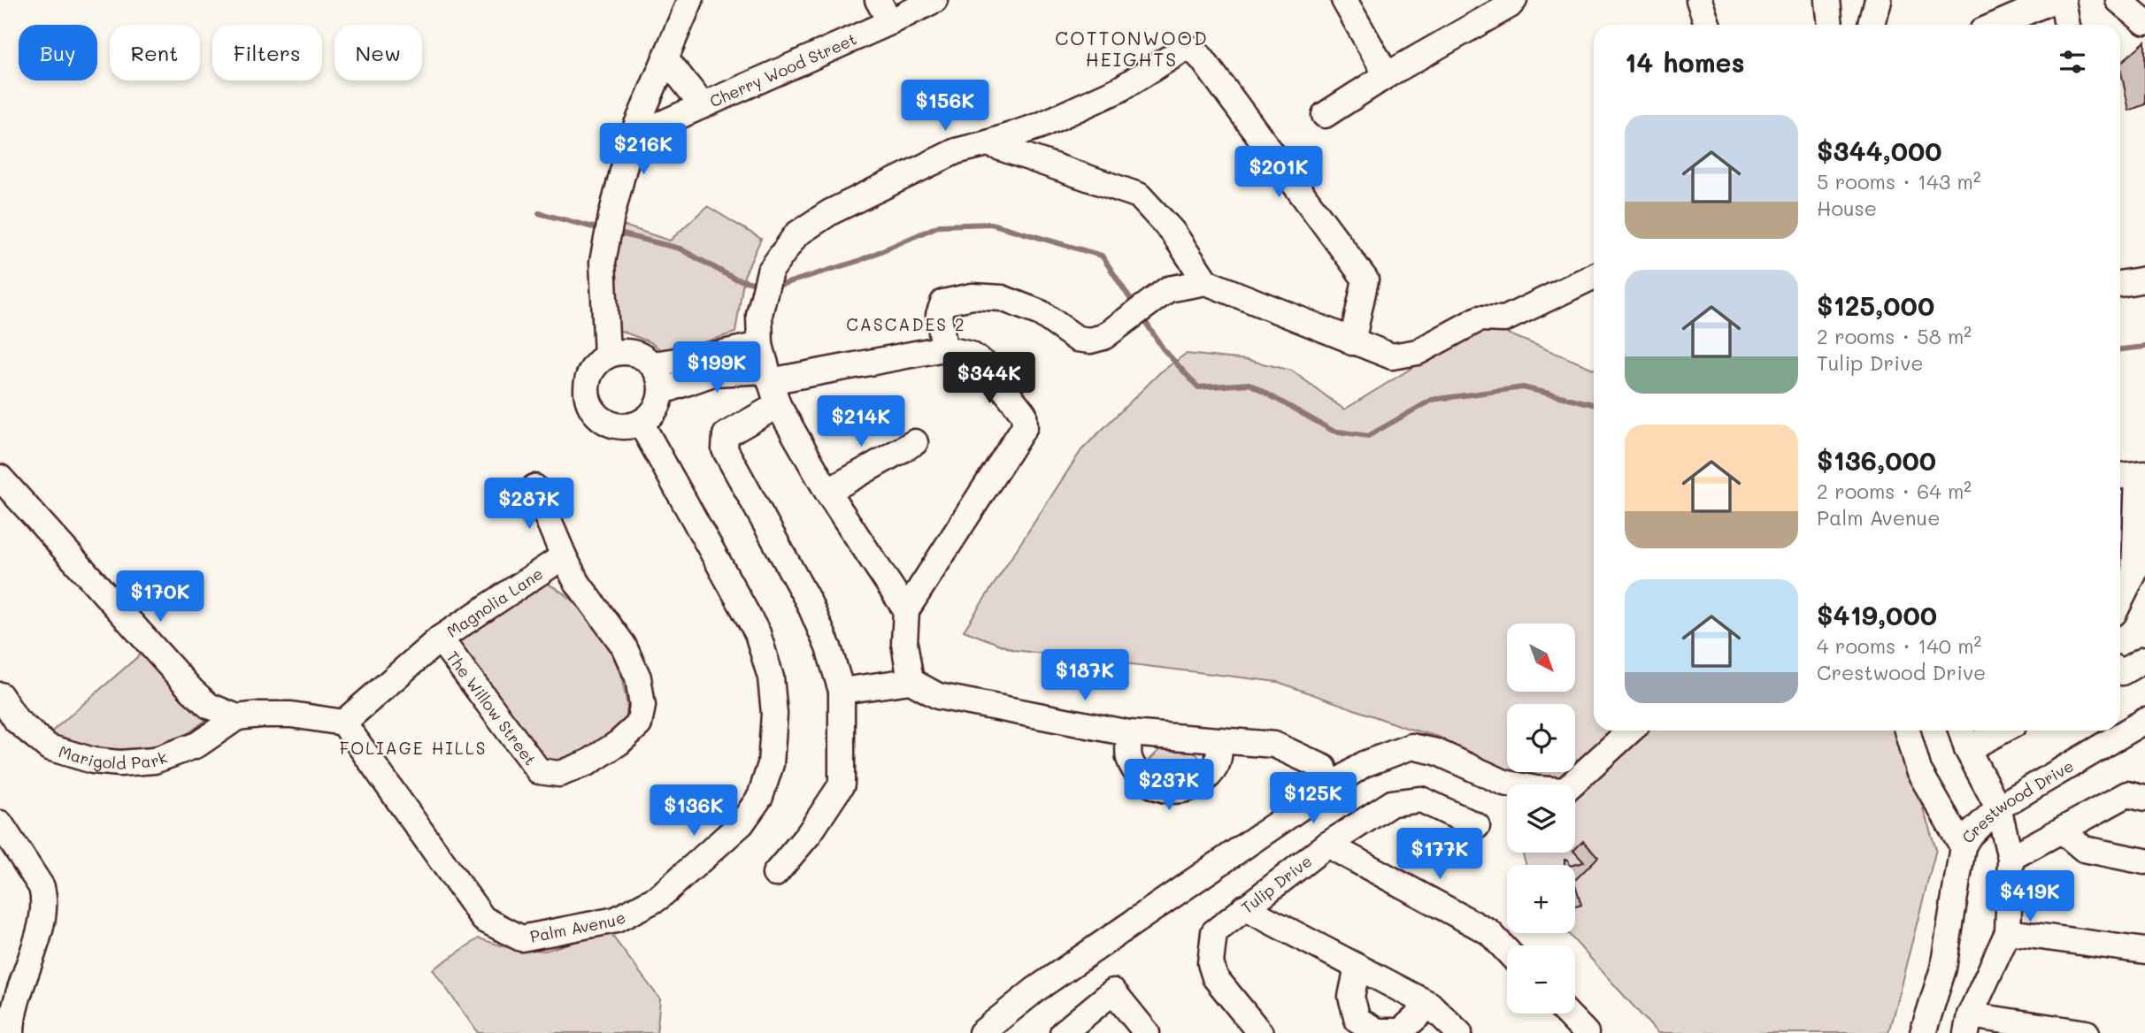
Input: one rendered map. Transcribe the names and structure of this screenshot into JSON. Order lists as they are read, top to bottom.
{
  "streets": {
    "street": [
      "Cherry Wood Street",
      "Magnolia Lane",
      "The Willow Street",
      "Marigold Park",
      "Crestwood Drive",
      "Tulip Drive",
      "Palm Avenue"
    ]
  },
  "crossings": [
    ["Magnolia Lane", "The Willow Street"],
    ["Magnolia Lane", "Palm Avenue"]
  ],
  "districts": ["COTTONWOOD HEIGHTS", "CASCADES 2", "FOLIAGE HILLS"],
  "north": "bottom right",
  "page": {
    "chip": [
      "Buy",
      "Rent",
      "Filters",
      "New"
    ],
    "heading": "14 homes",
    "price": [
      "$156K",
      "$216K",
      "$201K",
      "$199K",
      "$344K",
      "$214K",
      "$287K",
      "$170K",
      "$187K",
      "$237K",
      "$125K",
      "$136K",
      "$177K",
      "$419K"
    ],
    "list": [
      {
        "name": "$344,000",
        "note": "5 rooms · 143 m² · House"
      },
      {
        "name": "$125,000",
        "note": "2 rooms · 58 m² · Tulip Drive"
      },
      {
        "name": "$136,000",
        "note": "2 rooms · 64 m² · Palm Avenue"
      },
      {
        "name": "$419,000",
        "note": "4 rooms · 140 m² · Crestwood Drive"
      }
    ],
    "map_buttons": ["+", "−"]
  }
}
